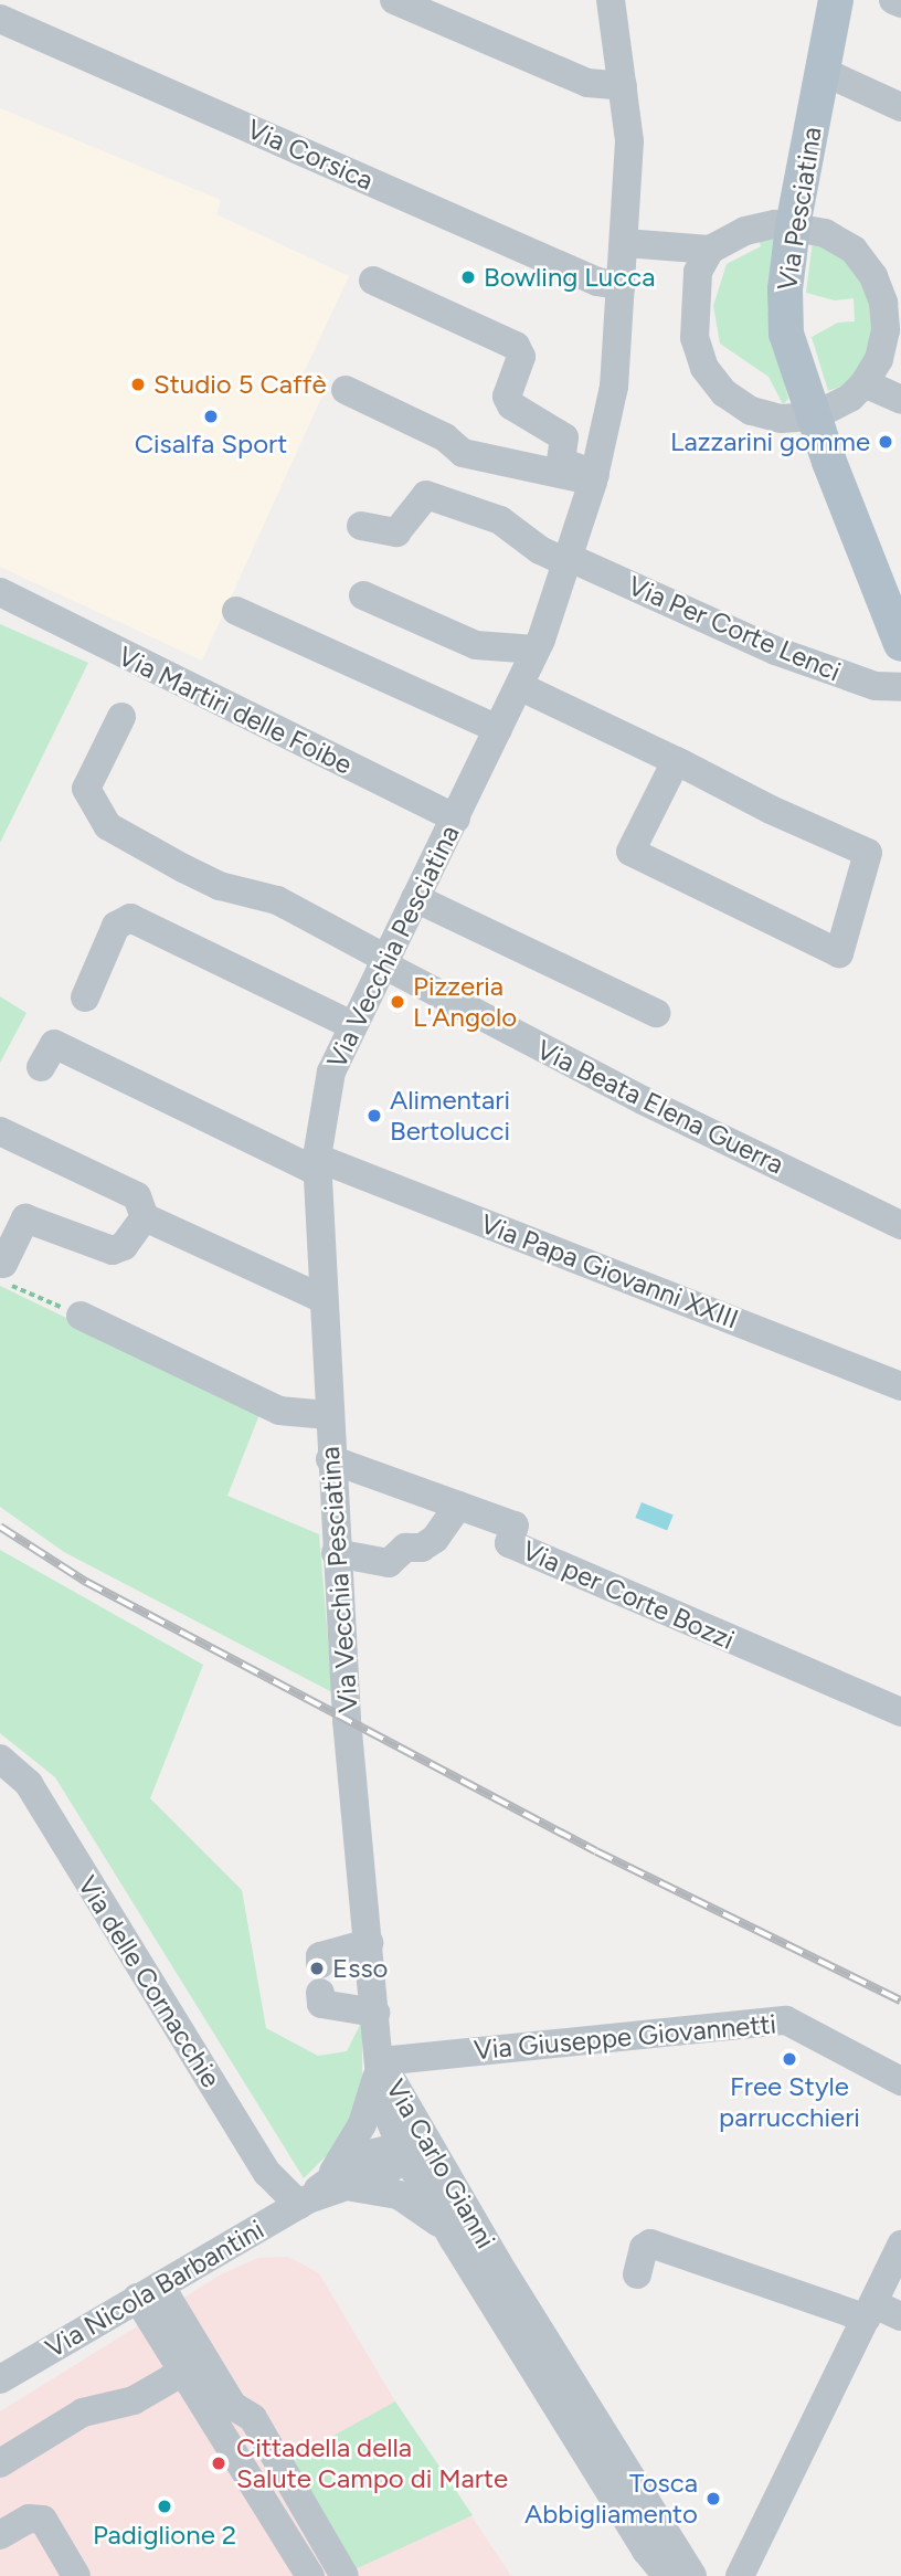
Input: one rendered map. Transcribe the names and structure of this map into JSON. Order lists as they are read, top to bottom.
{
  "streets": {
    "main road": ["Via Pesciatina"],
    "street": [
      "Via Corsica",
      "Via Per Corte Lenci",
      "Via Martiri delle Foibe",
      "Via Vecchia Pesciatina",
      "Via Beata Elena Guerra",
      "Via Papa Giovanni XXIII",
      "Via per Corte Bozzi",
      "Via delle Cornacchie",
      "Via Giuseppe Giovannetti",
      "Via Carlo Gianni",
      "Via Nicola Barbantini"
    ]
  },
  "crossings": [
    ["Via Corsica", "Via Vecchia Pesciatina"],
    ["Via Per Corte Lenci", "Via Vecchia Pesciatina"],
    ["Via Martiri delle Foibe", "Via Vecchia Pesciatina"],
    ["Via Vecchia Pesciatina", "Via Beata Elena Guerra"],
    ["Via Vecchia Pesciatina", "Via Papa Giovanni XXIII"],
    ["Via Vecchia Pesciatina", "Via per Corte Bozzi"],
    ["Via Vecchia Pesciatina", "Via Giuseppe Giovannetti"],
    ["Via Vecchia Pesciatina", "Via Carlo Gianni"],
    ["Via Vecchia Pesciatina", "Via Nicola Barbantini"],
    ["Via delle Cornacchie", "Via Nicola Barbantini"],
    ["Via Giuseppe Giovannetti", "Via Carlo Gianni"],
    ["Via Giuseppe Giovannetti", "Via Nicola Barbantini"],
    ["Via Carlo Gianni", "Via Nicola Barbantini"]
  ],
  "places": [
    "Bowling Lucca",
    "Studio 5 Caffè",
    "Cisalfa Sport",
    "Lazzarini gomme",
    "Pizzeria L'Angolo",
    "Alimentari Bertolucci",
    "Esso",
    "Free Style parrucchieri",
    "Cittadella della Salute Campo di Marte",
    "Tosca Abbigliamento",
    "Padiglione 2"
  ]
}
